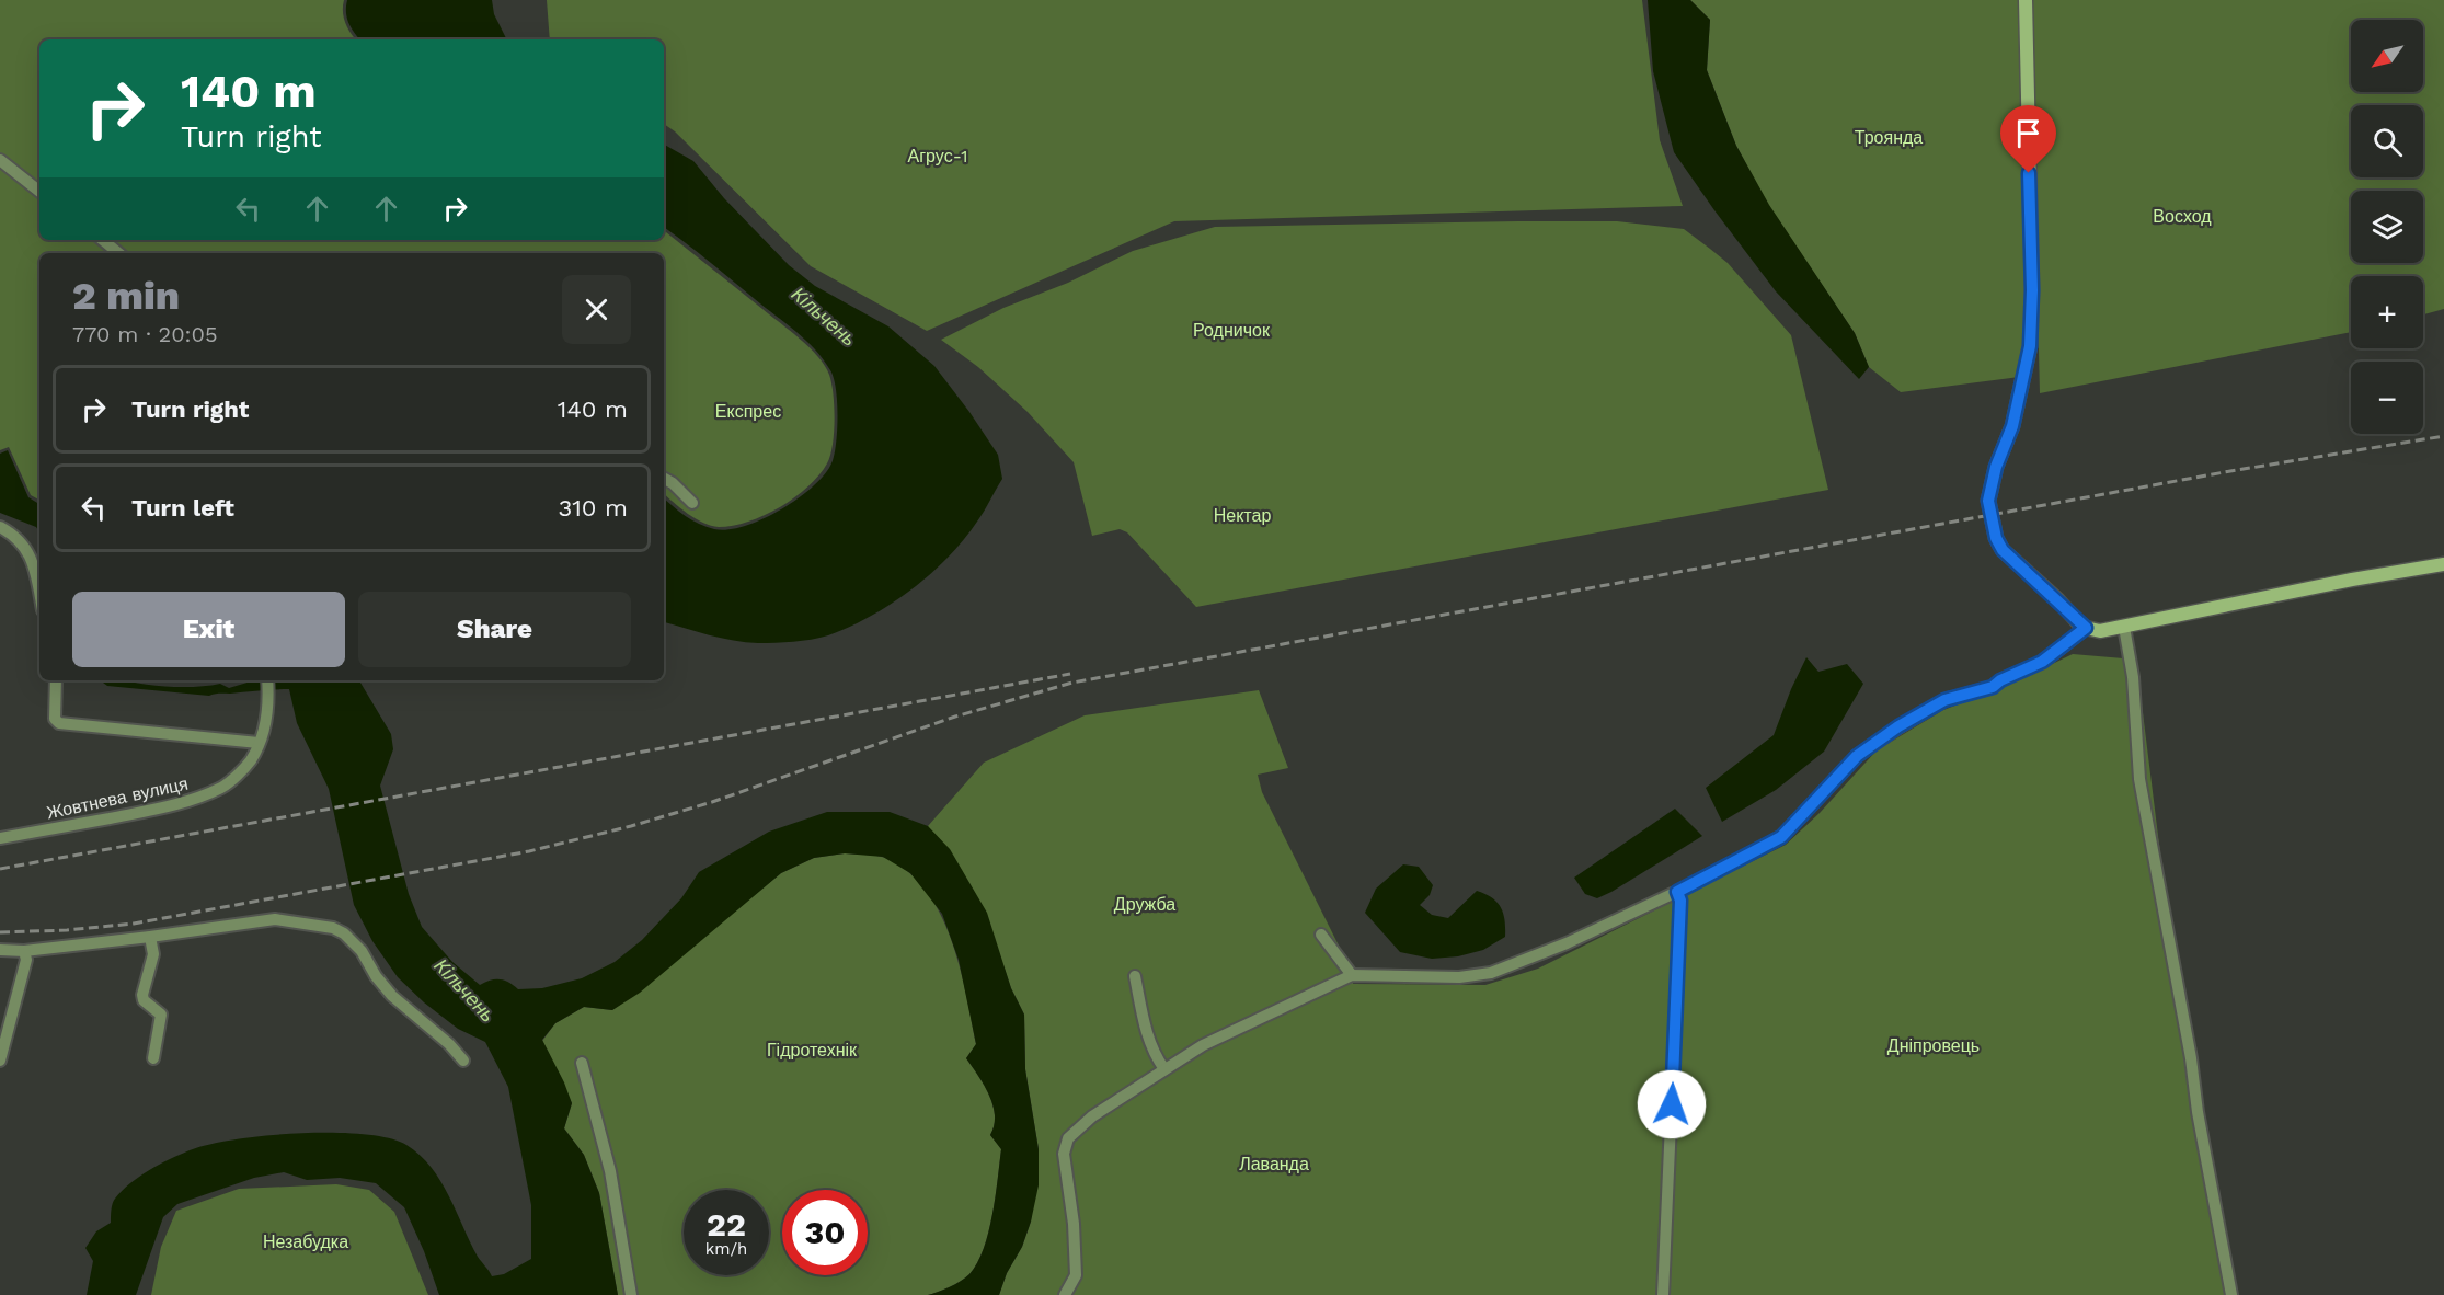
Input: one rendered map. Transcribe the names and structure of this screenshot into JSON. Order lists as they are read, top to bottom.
{
  "streets": {
    "street": ["Жовтнева вулиця"]
  },
  "water": ["Кільчень"],
  "parks": [
    "Троянда",
    "Агрус-1",
    "Восход",
    "Родничок",
    "Експрес",
    "Нектар",
    "Дружба",
    "Дніпровець",
    "Гідротехнік",
    "Лаванда",
    "Незабудка"
  ],
  "north": "bottom left",
  "page": {
    "map_buttons": ["+", "−"],
    "turn": ["140 m", "Turn right"],
    "heading": ["2 min", "770 m · 20:05"],
    "list": [
      {
        "name": "Turn right",
        "value": "140 m"
      },
      {
        "name": "Turn left",
        "value": "310 m"
      }
    ],
    "buttons": ["Exit", "Share"],
    "speed": "22 km/h",
    "limit": "30"
  }
}
